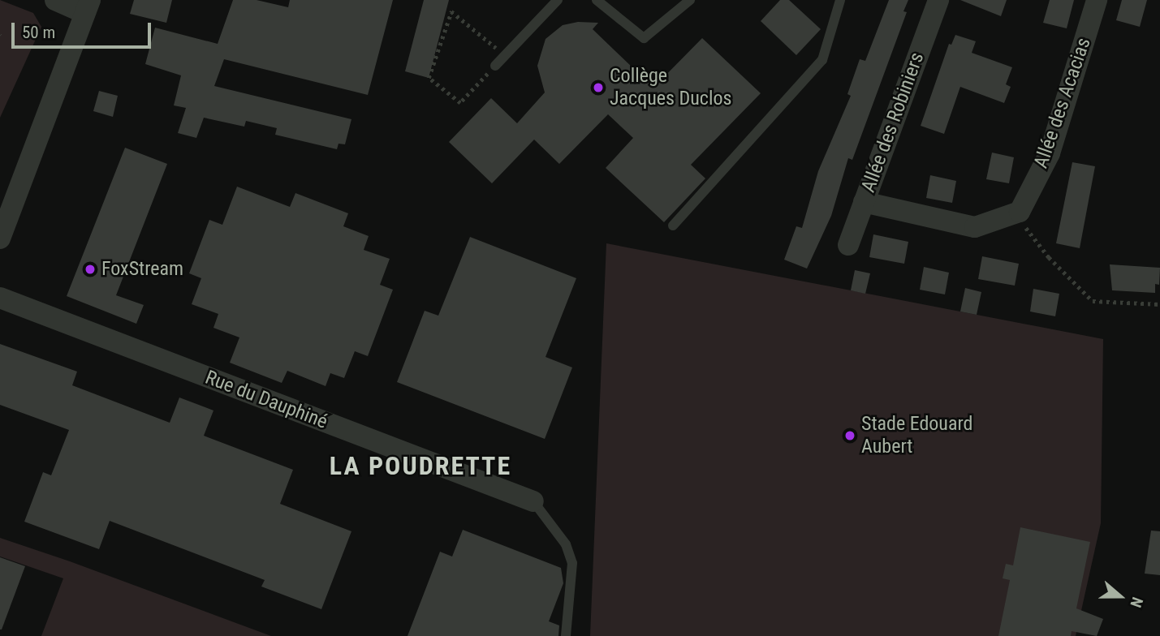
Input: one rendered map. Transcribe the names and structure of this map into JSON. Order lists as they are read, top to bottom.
{
  "streets": {
    "street": ["Allée des Acacias", "Allée des Robiniers", "Rue du Dauphiné"]
  },
  "districts": ["LA POUDRETTE"],
  "places": ["Collège Jacques Duclos", "FoxStream", "Stade Edouard Aubert"],
  "scale_bar": "50 m",
  "north": "right"
}
